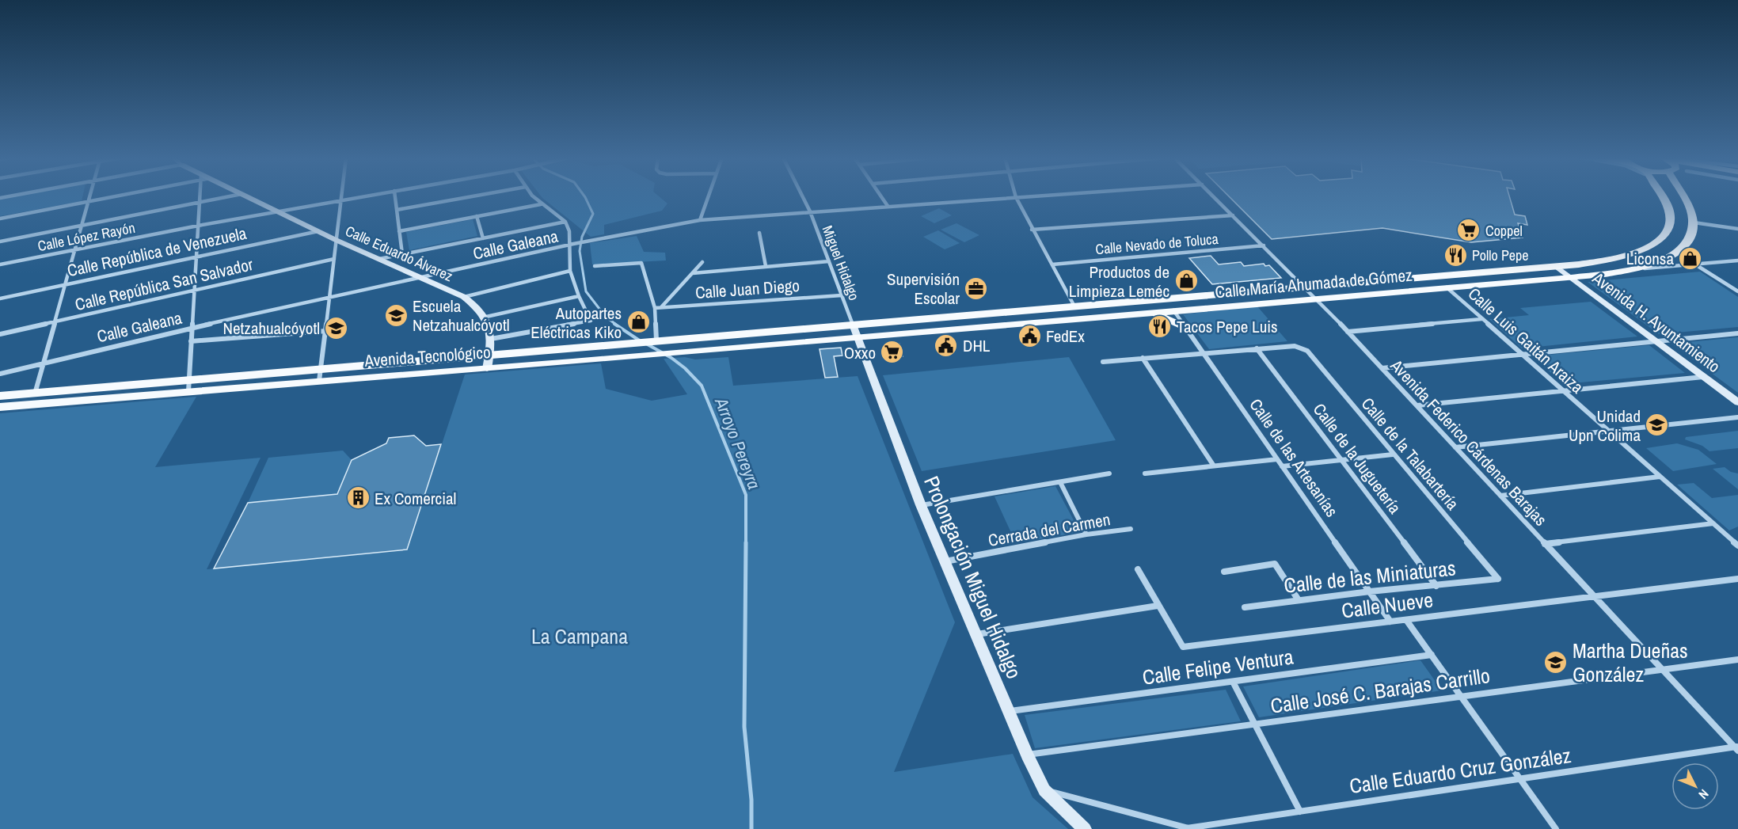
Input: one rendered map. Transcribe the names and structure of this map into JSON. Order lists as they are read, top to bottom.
{
  "streets": {
    "main road": ["Calle María Ahumada de Gómez", "Avenida Tecnológico"],
    "street": [
      "Calle López Rayón",
      "Calle Nevado de Toluca",
      "Calle Galeana",
      "Calle República de Venezuela",
      "Calle Eduardo Álvarez",
      "Miguel Hidalgo",
      "Calle República San Salvador",
      "Calle Juan Diego",
      "Avenida H. Ayuntamiento",
      "Calle Luis Gaitán Araiza",
      "Avenida Federico Cárdenas Barajas",
      "Calle de la Talabartería",
      "Calle de las Artesanías",
      "Calle de la Juguetería",
      "Cerrada del Carmen",
      "Calle de las Miniaturas",
      "Prolongación Miguel Hidalgo",
      "Calle Nueve",
      "Calle Felipe Ventura",
      "Calle José C. Barajas Carrillo",
      "Calle Eduardo Cruz González"
    ]
  },
  "crossings": [
    ["Calle López Rayón", "Calle Eduardo Álvarez"],
    ["Calle Nevado de Toluca", "Avenida Federico Cárdenas Barajas"],
    ["Calle Galeana", "Calle Eduardo Álvarez"],
    ["Calle Galeana", "Miguel Hidalgo"],
    ["Calle República de Venezuela", "Calle Eduardo Álvarez"],
    ["Miguel Hidalgo", "Calle María Ahumada de Gómez"],
    ["Miguel Hidalgo", "Calle Juan Diego"],
    ["Miguel Hidalgo", "Avenida Tecnológico"],
    ["Miguel Hidalgo", "Prolongación Miguel Hidalgo"],
    ["Calle María Ahumada de Gómez", "Avenida H. Ayuntamiento"],
    ["Calle María Ahumada de Gómez", "Calle Luis Gaitán Araiza"],
    ["Calle María Ahumada de Gómez", "Avenida Tecnológico"],
    ["Calle María Ahumada de Gómez", "Avenida Federico Cárdenas Barajas"],
    ["Calle María Ahumada de Gómez", "Calle de las Artesanías"],
    ["Calle María Ahumada de Gómez", "Prolongación Miguel Hidalgo"],
    ["Avenida Tecnológico", "Prolongación Miguel Hidalgo"],
    ["Avenida Federico Cárdenas Barajas", "Calle Nueve"],
    ["Avenida Federico Cárdenas Barajas", "Calle José C. Barajas Carrillo"],
    ["Avenida Federico Cárdenas Barajas", "Calle Eduardo Cruz González"],
    ["Calle de la Talabartería", "Calle de la Juguetería"],
    ["Calle de la Talabartería", "Calle de las Miniaturas"],
    ["Calle de las Artesanías", "Calle de las Miniaturas"],
    ["Calle de las Artesanías", "Calle Nueve"],
    ["Calle de la Juguetería", "Calle de las Miniaturas"],
    ["Cerrada del Carmen", "Prolongación Miguel Hidalgo"],
    ["Prolongación Miguel Hidalgo", "Calle Felipe Ventura"],
    ["Prolongación Miguel Hidalgo", "Calle José C. Barajas Carrillo"]
  ],
  "water": ["Arroyo Pereyra"],
  "parks": ["La Campana"],
  "places": {
    "supermarket": ["Coppel", "Oxxo"],
    "restaurant": ["Pollo Pepe", "Tacos Pepe Luis"],
    "shop": ["Liconsa", "Productos de Limpieza Leméc", "Autopartes Eléctricas Kiko"],
    "office": ["Supervisión Escolar"],
    "school or university": [
      "Escuela Netzahualcóyotl",
      "Netzahualcóyotl",
      "Unidad Upn Colima",
      "Martha Dueñas González"
    ],
    "public building": ["FedEx", "DHL"],
    "building": ["Ex Comercial"]
  },
  "north": "bottom right"
}
